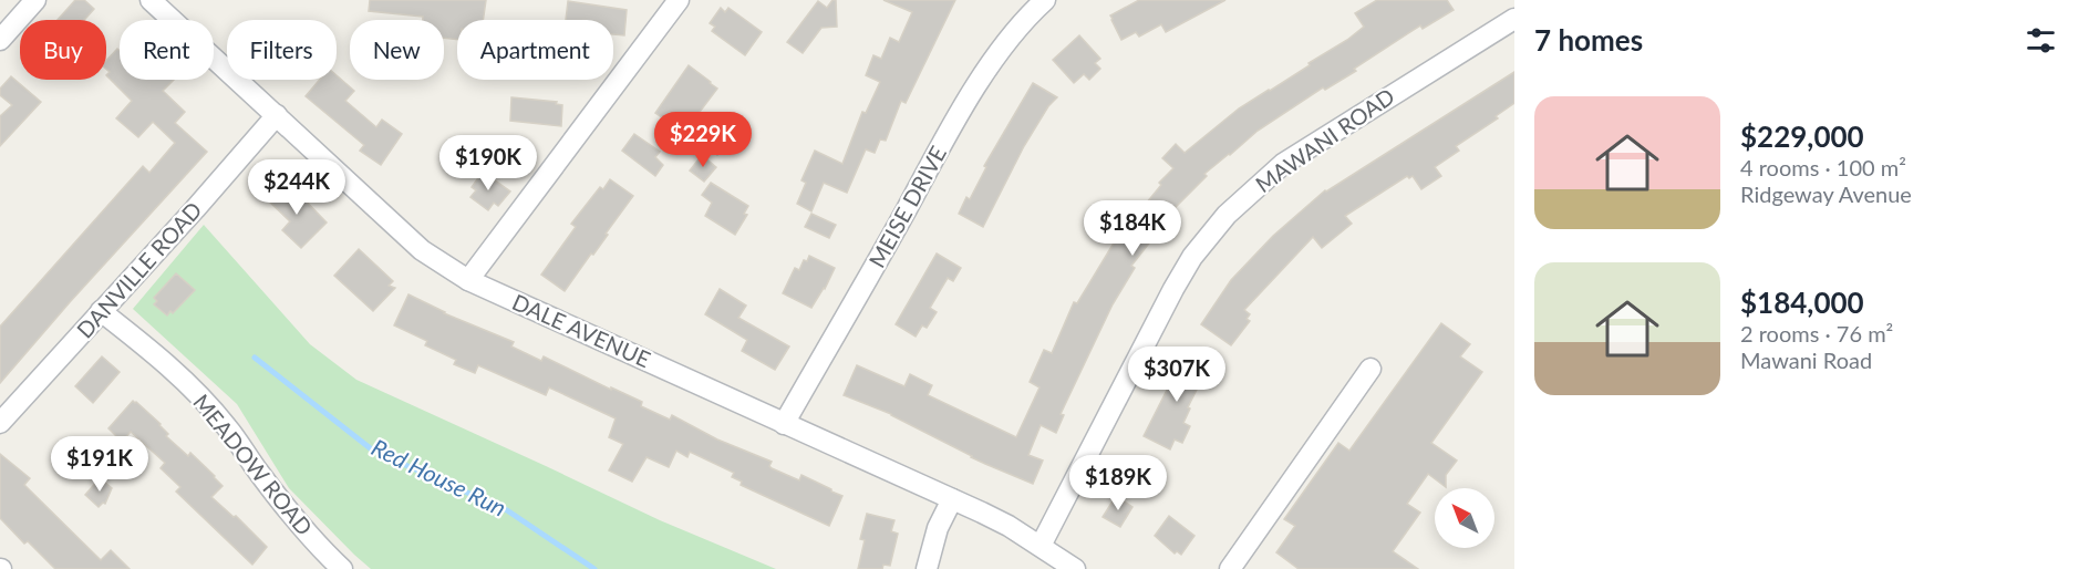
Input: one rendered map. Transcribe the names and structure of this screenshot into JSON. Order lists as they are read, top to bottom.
{
  "streets": {
    "street": [
      "MAWANI ROAD",
      "MEISE DRIVE",
      "DANVILLE ROAD",
      "DALE AVENUE",
      "MEADOW ROAD"
    ]
  },
  "crossings": [
    ["MAWANI ROAD", "DALE AVENUE"],
    ["MEISE DRIVE", "DALE AVENUE"],
    ["DANVILLE ROAD", "DALE AVENUE"],
    ["DANVILLE ROAD", "MEADOW ROAD"]
  ],
  "water": ["Red House Run"],
  "north": "top left",
  "page": {
    "heading": "7 homes",
    "chip": [
      "Buy",
      "Rent",
      "Filters",
      "New",
      "Apartment"
    ],
    "list": [
      {
        "name": "$229,000",
        "note": "4 rooms · 100 m² · Ridgeway Avenue"
      },
      {
        "name": "$184,000",
        "note": "2 rooms · 76 m² · Mawani Road"
      }
    ],
    "price": [
      "$229K",
      "$190K",
      "$244K",
      "$184K",
      "$307K",
      "$191K",
      "$189K"
    ]
  }
}
